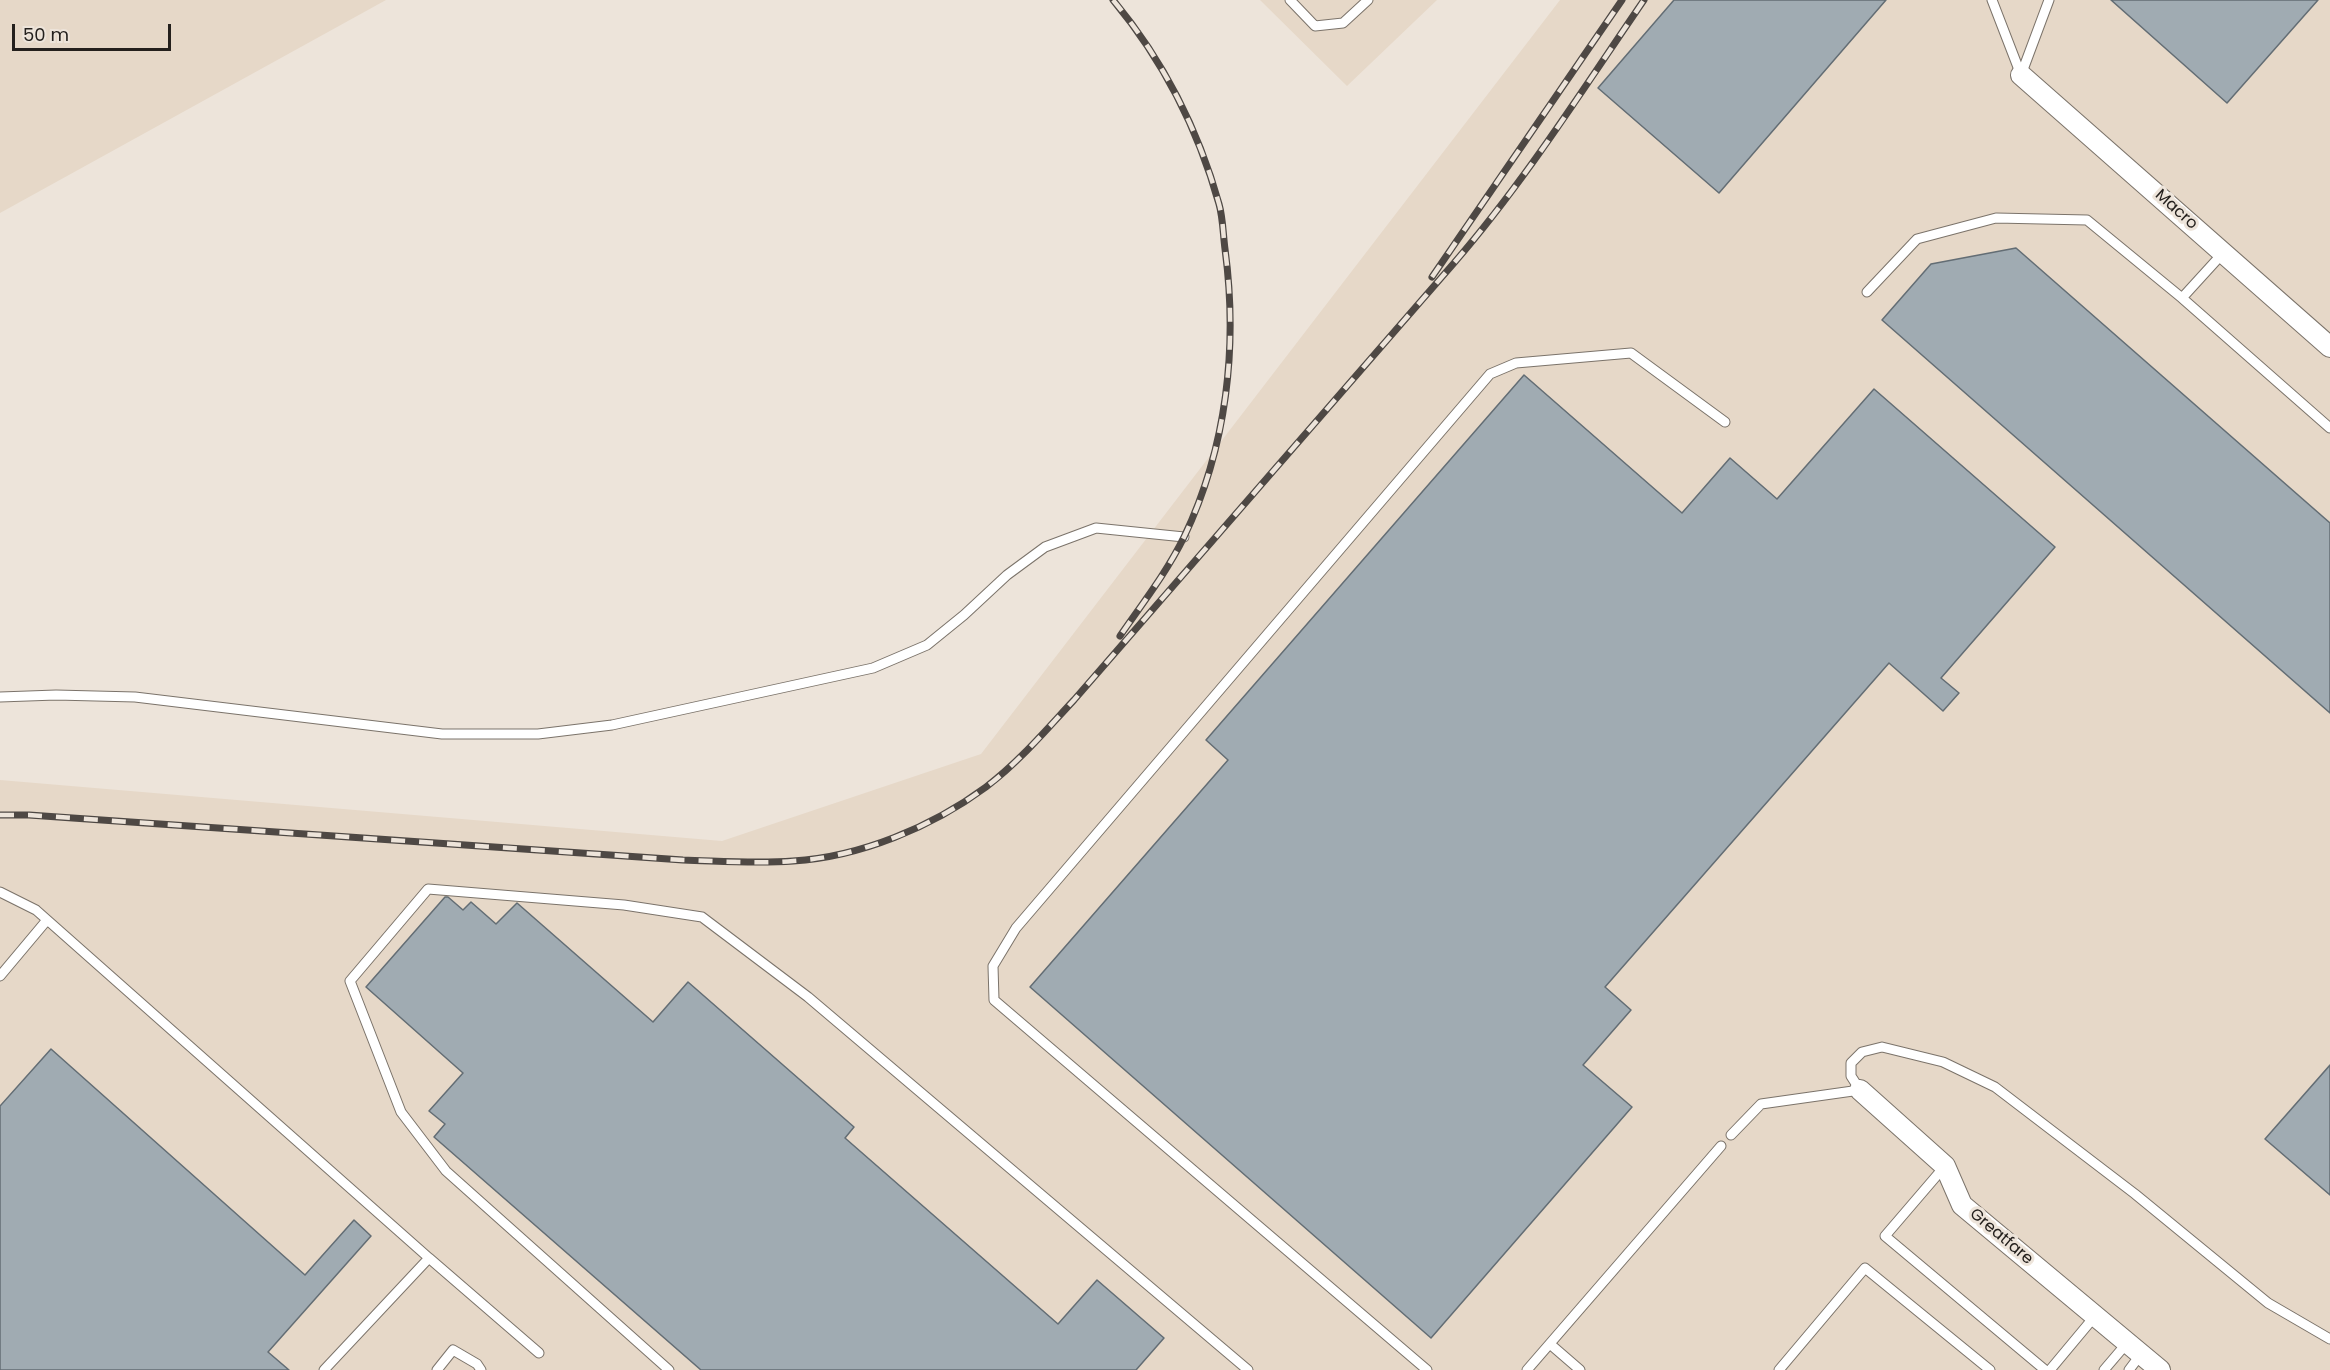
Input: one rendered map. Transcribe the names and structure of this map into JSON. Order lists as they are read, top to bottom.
{
  "streets": {
    "street": ["Macro", "Greatfare"]
  },
  "scale_bar": "50 m"
}
